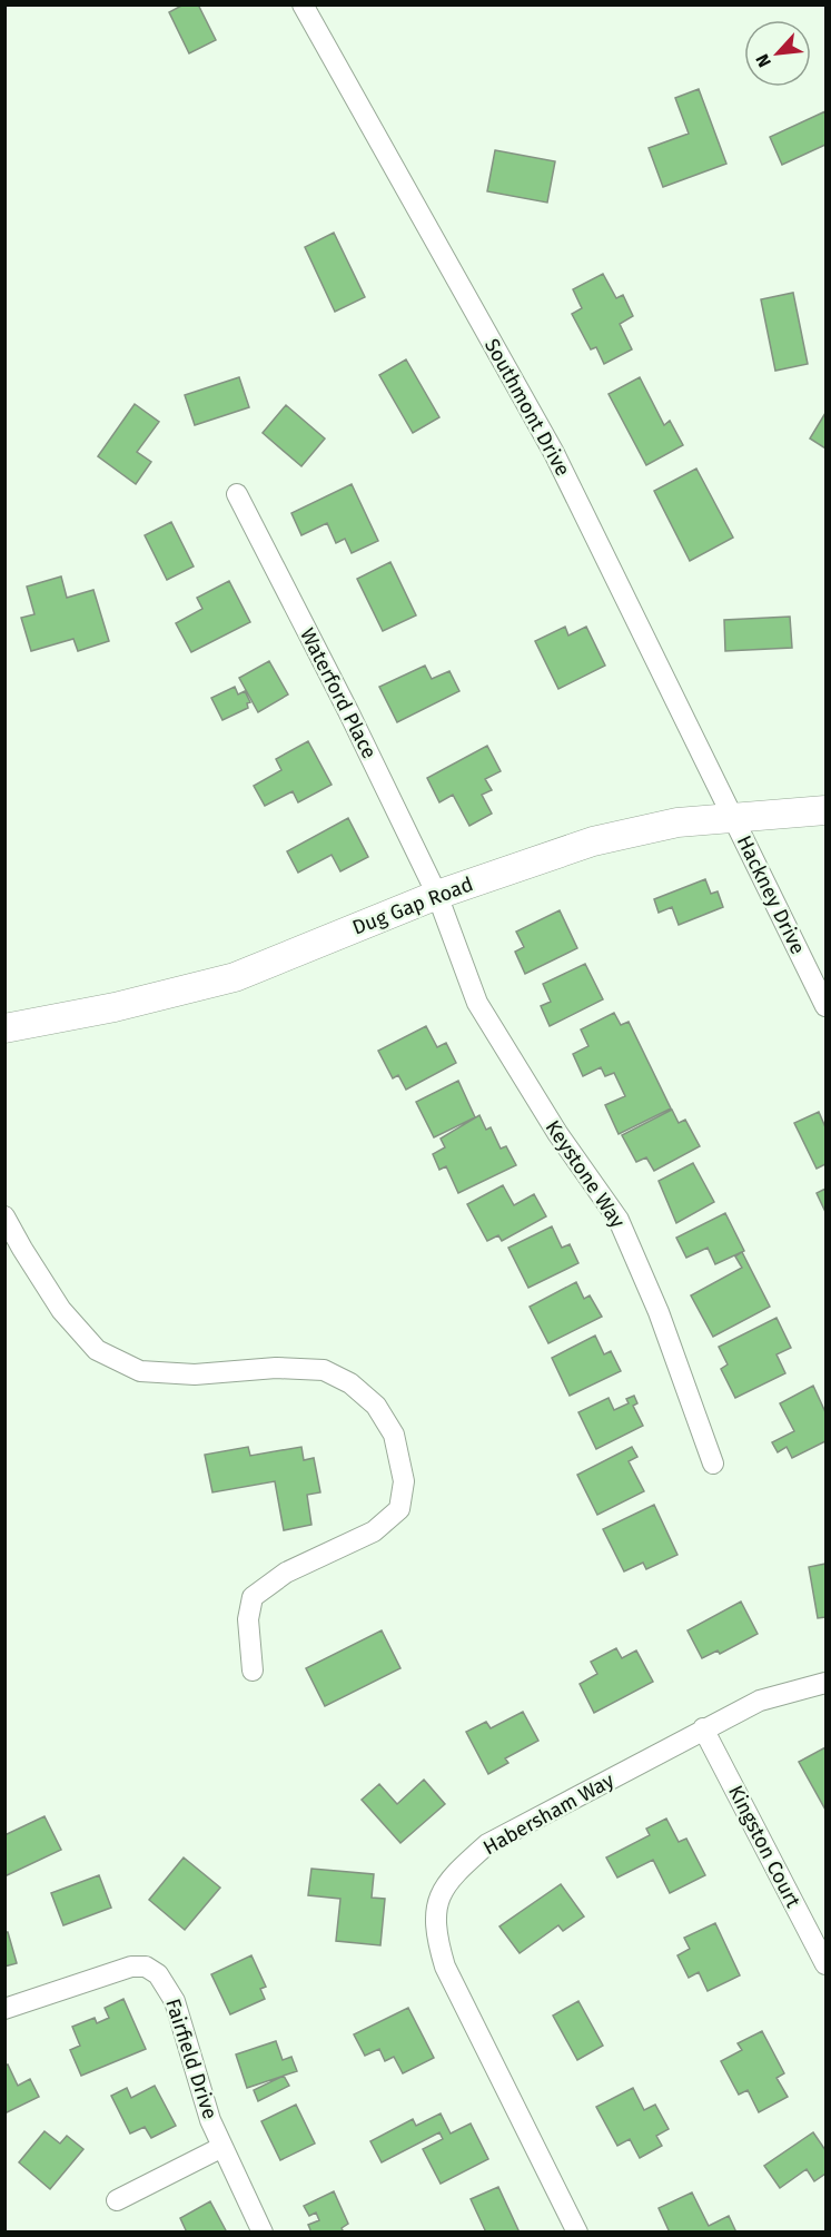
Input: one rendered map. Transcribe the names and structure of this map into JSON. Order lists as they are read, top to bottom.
{
  "streets": {
    "street": [
      "Southmont Drive",
      "Waterford Place",
      "Hackney Drive",
      "Dug Gap Road",
      "Keystone Way",
      "Habersham Way",
      "Kingston Court",
      "Fairfield Drive"
    ]
  },
  "crossings": [
    ["Southmont Drive", "Hackney Drive"],
    ["Southmont Drive", "Dug Gap Road"],
    ["Waterford Place", "Dug Gap Road"],
    ["Waterford Place", "Keystone Way"],
    ["Hackney Drive", "Dug Gap Road"],
    ["Dug Gap Road", "Keystone Way"],
    ["Habersham Way", "Kingston Court"]
  ],
  "north": "bottom left"
}
